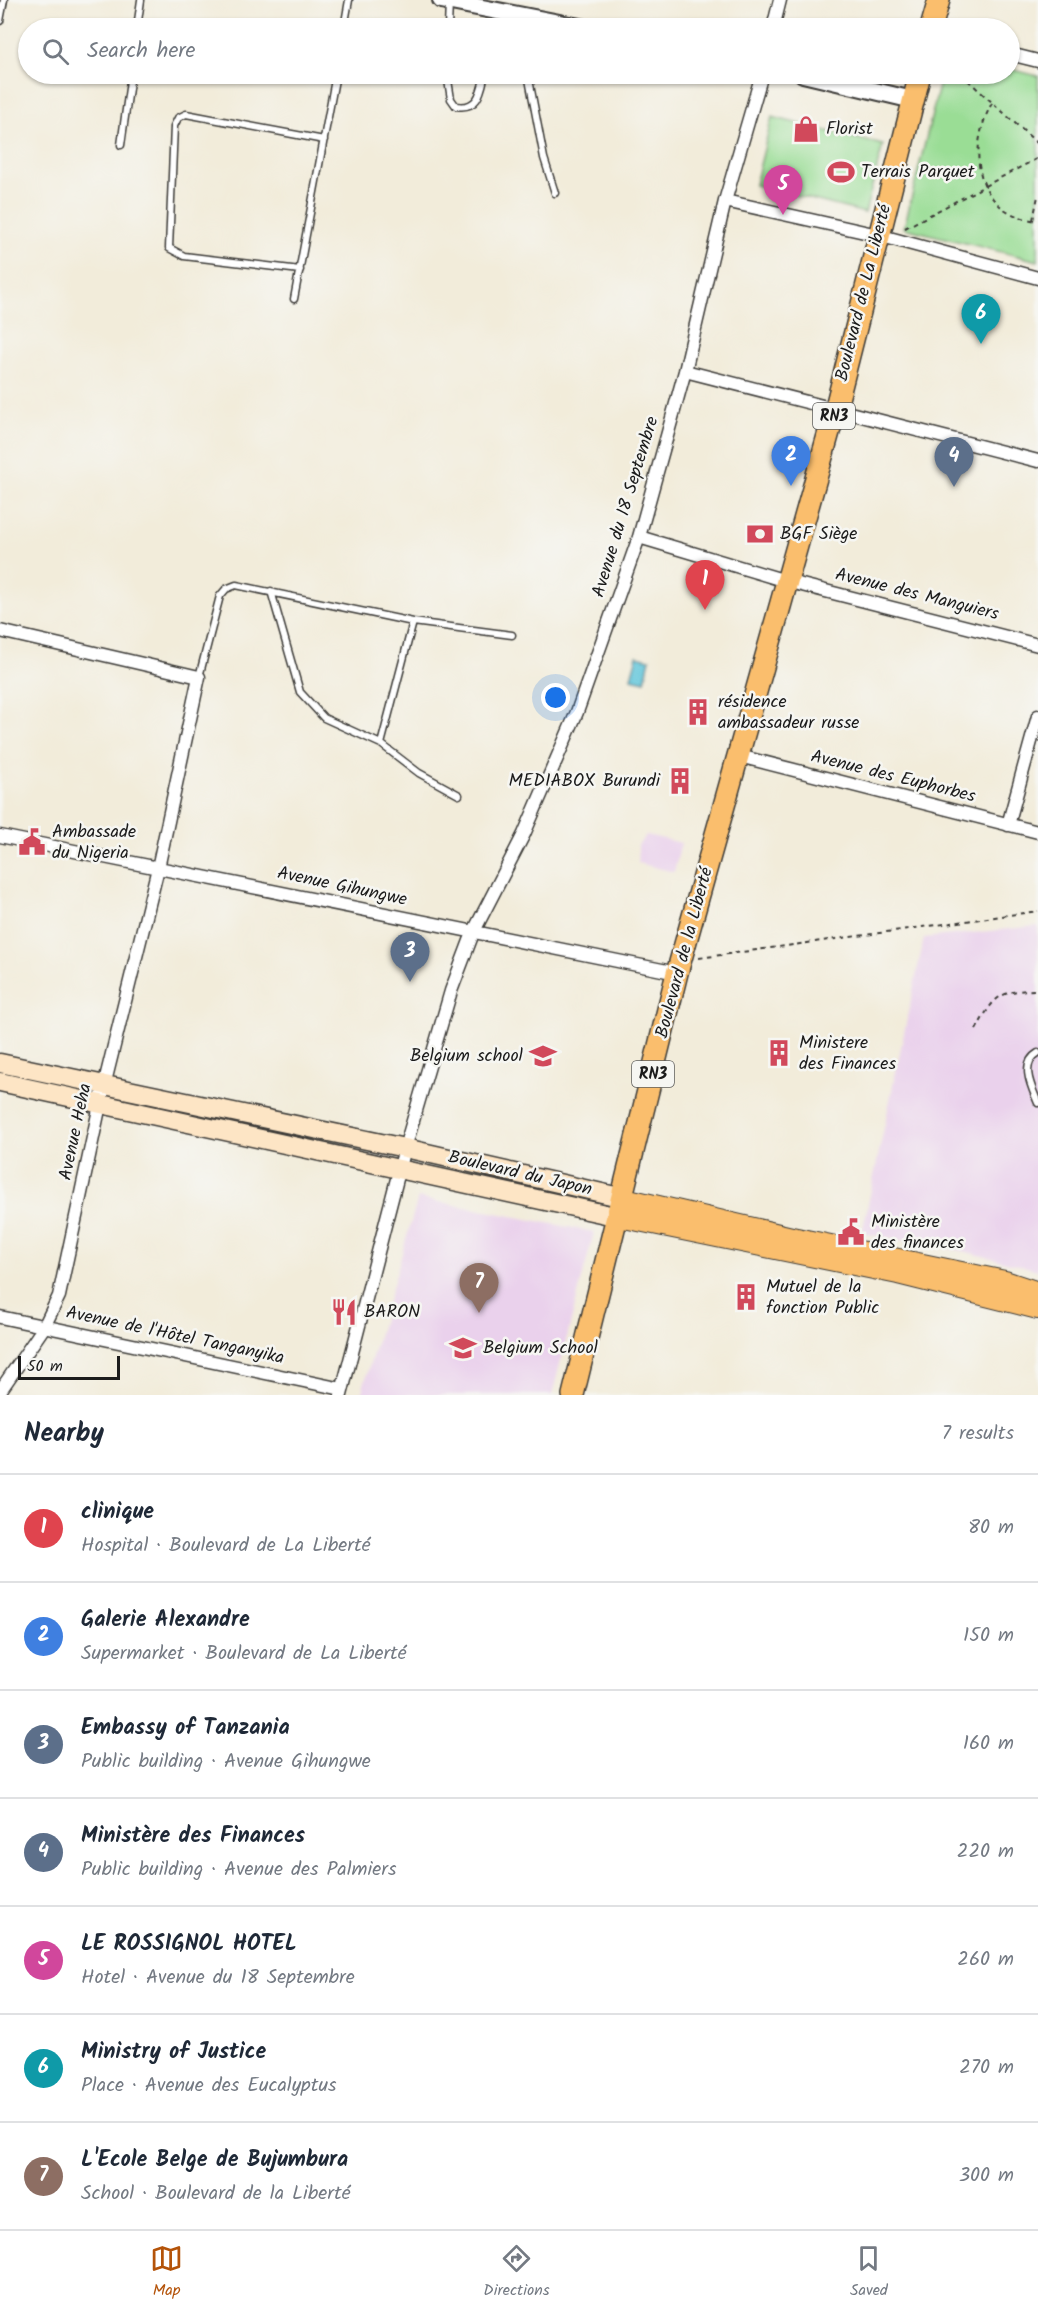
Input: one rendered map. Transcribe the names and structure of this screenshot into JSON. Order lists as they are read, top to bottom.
{
  "streets": {
    "highway": ["Boulevard de La Liberté", "RN3", "Boulevard de la Liberté"],
    "main road": ["Boulevard du Japon"],
    "street": [
      "Avenue du 18 Septembre",
      "Avenue des Manguiers",
      "Avenue des Euphorbes",
      "Avenue Gihungwe",
      "Avenue Heha",
      "Avenue de l'Hôtel Tanganyika"
    ]
  },
  "crossings": [
    ["Boulevard de La Liberté", "Avenue des Manguiers"],
    ["Boulevard de La Liberté", "Avenue des Euphorbes"],
    ["Boulevard de La Liberté", "Boulevard de la Liberté"],
    ["Avenue du 18 Septembre", "Avenue des Manguiers"],
    ["Avenue du 18 Septembre", "Avenue Gihungwe"],
    ["Avenue du 18 Septembre", "Boulevard du Japon"],
    ["Avenue du 18 Septembre", "Avenue de l'Hôtel Tanganyika"],
    ["Avenue des Euphorbes", "Boulevard de la Liberté"],
    ["Avenue Gihungwe", "Boulevard de la Liberté"],
    ["Avenue Gihungwe", "Avenue Heha"],
    ["Boulevard de la Liberté", "Boulevard du Japon"],
    ["Avenue Heha", "Boulevard du Japon"],
    ["Avenue Heha", "Avenue de l'Hôtel Tanganyika"]
  ],
  "places": {
    "shop": ["Florist"],
    "sports": ["Terrais Parquet"],
    "bank": ["BGF Siège"],
    "building": [
      "résidence ambassadeur russe",
      "MEDIABOX Burundi",
      "Ministere des Finances",
      "Mutuel de la fonction Public"
    ],
    "public building": ["Ambassade du Nigeria", "Ministère des finances"],
    "school or university": ["Belgium school", "Belgium School"],
    "restaurant": ["BARON"]
  },
  "scale_bar": "50 m",
  "page": {
    "search": "Search here",
    "pins": [
      "5",
      "6",
      "2",
      "4",
      "1",
      "3",
      "7"
    ],
    "scale": "50 m",
    "heading": ["Nearby", "7 results"],
    "list": [
      {
        "mark": "1",
        "name": "clinique",
        "note": "Hospital · Boulevard de La Liberté",
        "value": "80 m"
      },
      {
        "mark": "2",
        "name": "Galerie Alexandre",
        "note": "Supermarket · Boulevard de La Liberté",
        "value": "150 m"
      },
      {
        "mark": "3",
        "name": "Embassy of Tanzania",
        "note": "Public building · Avenue Gihungwe",
        "value": "160 m"
      },
      {
        "mark": "4",
        "name": "Ministère des Finances",
        "note": "Public building · Avenue des Palmiers",
        "value": "220 m"
      },
      {
        "mark": "5",
        "name": "LE ROSSIGNOL HOTEL",
        "note": "Hotel · Avenue du 18 Septembre",
        "value": "260 m"
      },
      {
        "mark": "6",
        "name": "Ministry of Justice",
        "note": "Place · Avenue des Eucalyptus",
        "value": "270 m"
      },
      {
        "mark": "7",
        "name": "L'Ecole Belge de Bujumbura",
        "note": "School · Boulevard de la Liberté",
        "value": "300 m"
      }
    ],
    "nav": ["Map", "Directions", "Saved"]
  }
}
